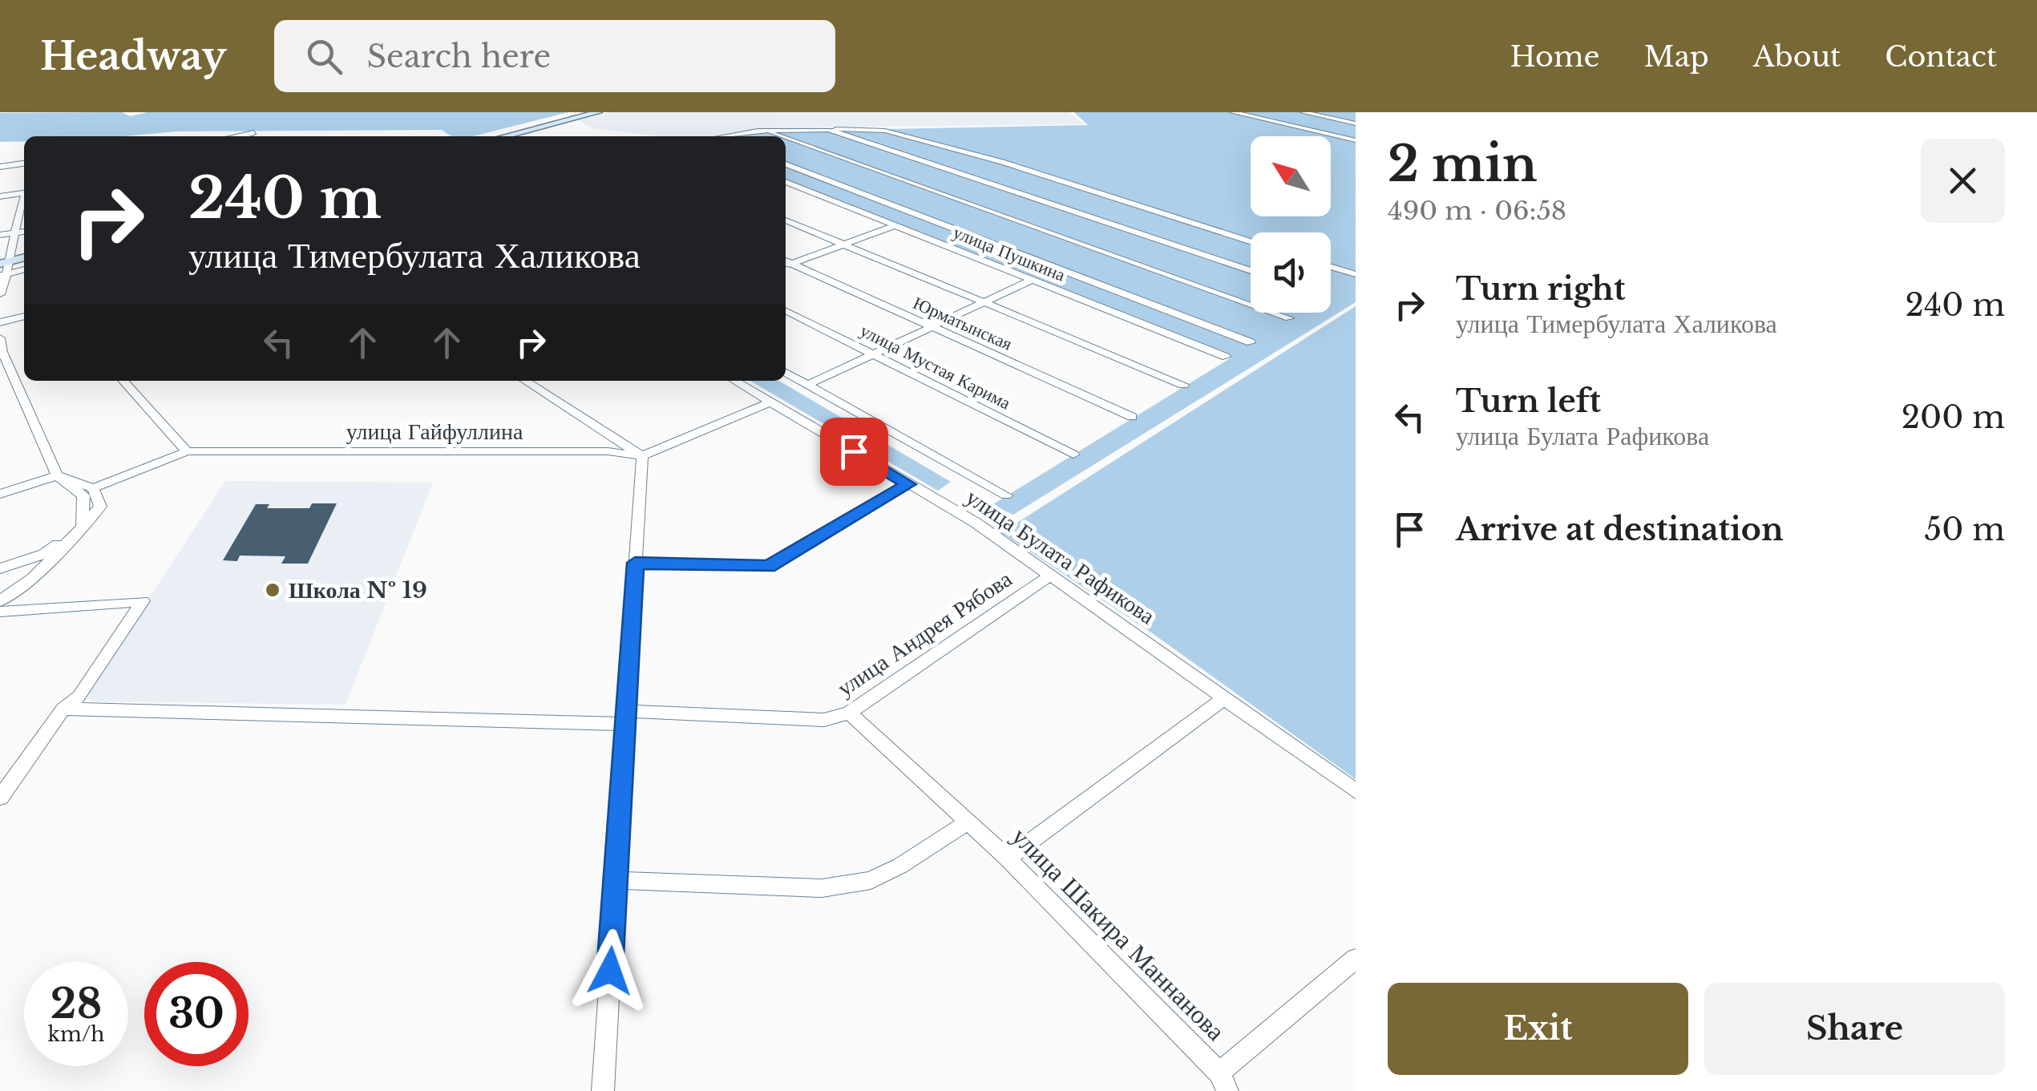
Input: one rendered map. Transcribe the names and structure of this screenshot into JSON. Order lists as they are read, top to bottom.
{
  "streets": {
    "street": [
      "улица Пушкина",
      "Юрматынская",
      "улица Мустая Карима",
      "улица Гайфуллина",
      "улица Булата Рафикова",
      "улица Андрея Рябова",
      "улица Шакира Маннанова"
    ]
  },
  "crossings": [
    ["улица Гайфуллина", "улица Булата Рафикова"],
    ["улица Булата Рафикова", "улица Андрея Рябова"],
    ["улица Андрея Рябова", "улица Шакира Маннанова"]
  ],
  "places": ["Школа № 19"],
  "north": "top left",
  "page": {
    "header": "Headway",
    "search": "Search here",
    "nav": [
      "Home",
      "Map",
      "About",
      "Contact"
    ],
    "heading": ["2 min", "490 m · 06:58"],
    "turn": ["240 m", "улица Тимербулата Халикова"],
    "list": [
      {
        "name": "Turn right",
        "note": "улица Тимербулата Халикова",
        "value": "240 m"
      },
      {
        "name": "Turn left",
        "note": "улица Булата Рафикова",
        "value": "200 m"
      },
      {
        "name": "Arrive at destination",
        "value": "50 m"
      }
    ],
    "speed": "28 km/h",
    "limit": "30",
    "buttons": ["Exit", "Share"]
  }
}
